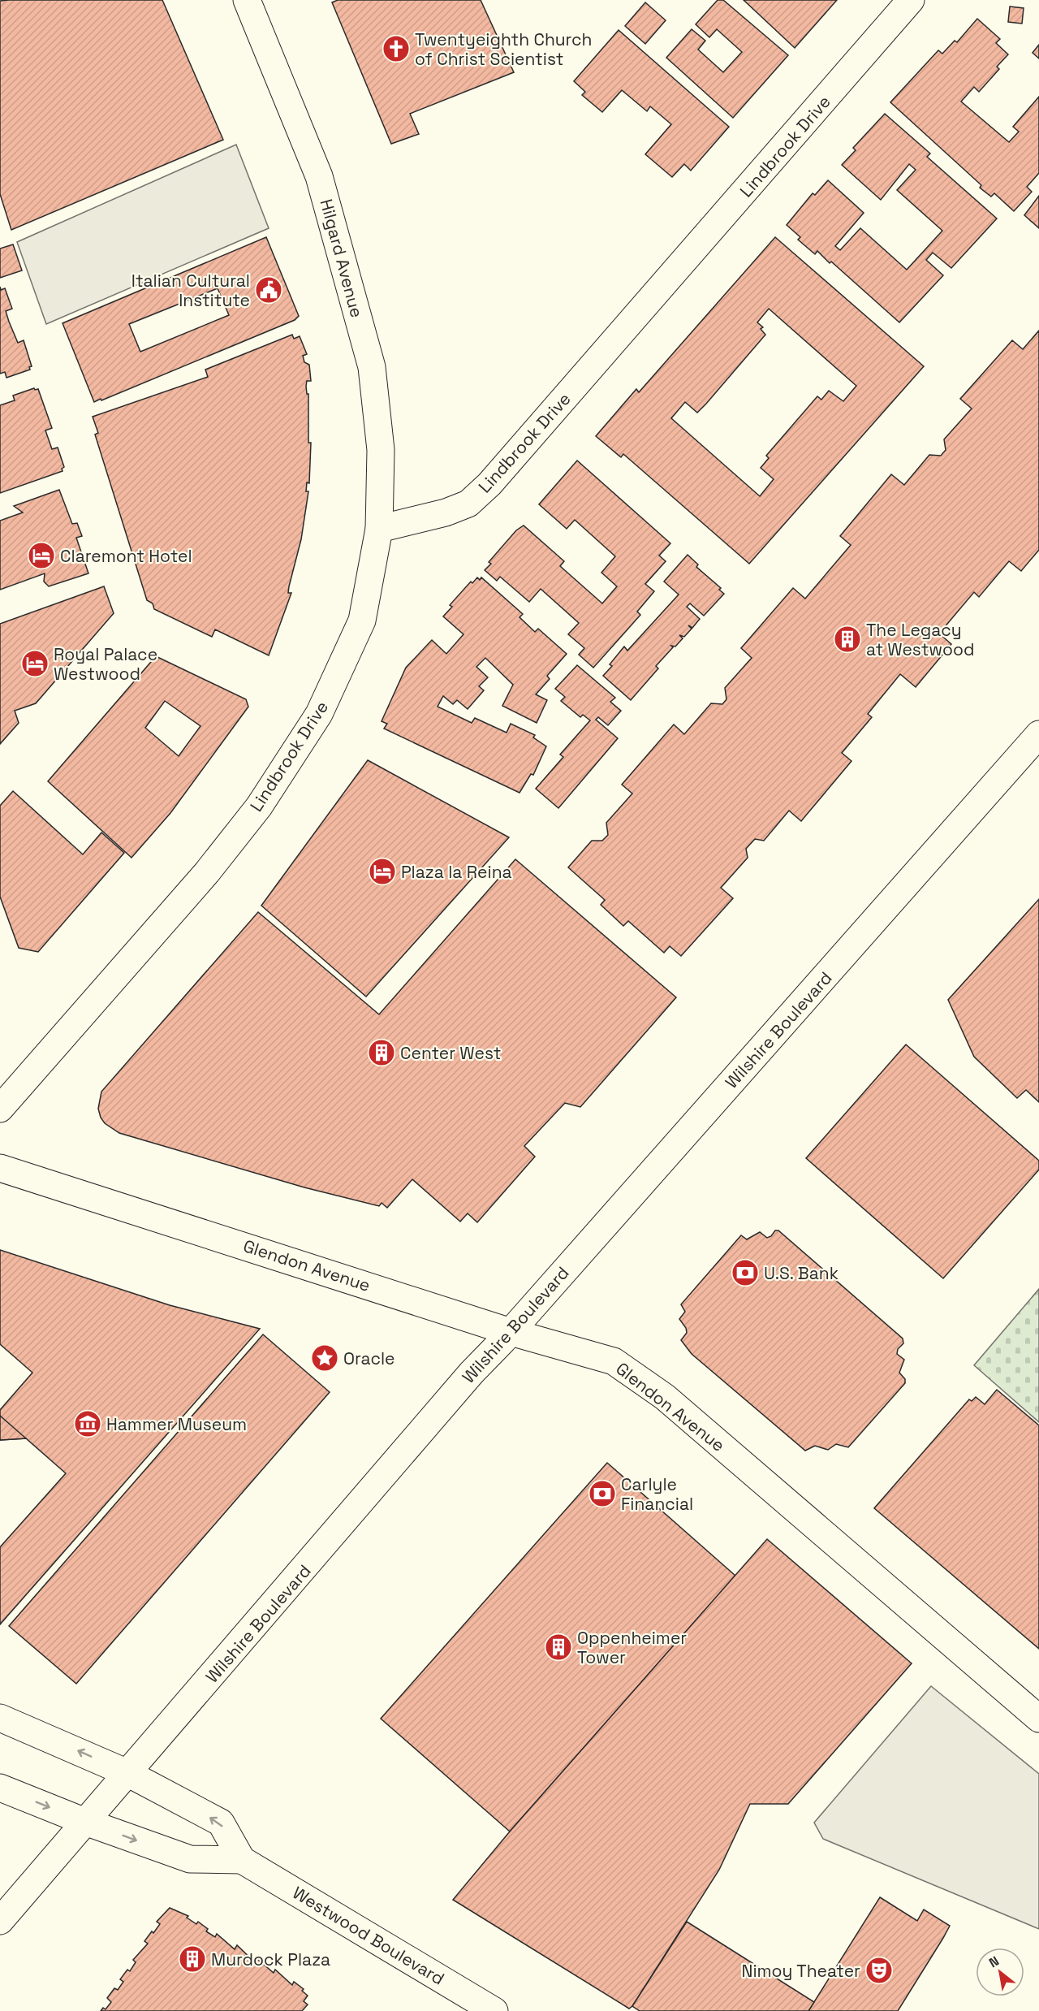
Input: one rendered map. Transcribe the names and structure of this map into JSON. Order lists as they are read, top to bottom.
{
  "streets": {
    "street": [
      "Lindbrook Drive",
      "Hilgard Avenue",
      "Wilshire Boulevard",
      "Glendon Avenue",
      "Westwood Boulevard"
    ]
  },
  "crossings": [
    ["Lindbrook Drive", "Hilgard Avenue"],
    ["Wilshire Boulevard", "Glendon Avenue"],
    ["Wilshire Boulevard", "Westwood Boulevard"]
  ],
  "places": {
    "church": ["Twentyeighth Church of Christ Scientist"],
    "public building": ["Italian Cultural Institute"],
    "hotel": ["Claremont Hotel", "Royal Palace Westwood", "Plaza la Reina"],
    "building": [
      "The Legacy at Westwood",
      "Center West",
      "Oppenheimer Tower",
      "Murdock Plaza"
    ],
    "bank": ["U.S. Bank", "Carlyle Financial"],
    "place": ["Oracle"],
    "museum": ["Hammer Museum"],
    "theatre": ["Nimoy Theater"]
  },
  "north": "top left"
}
